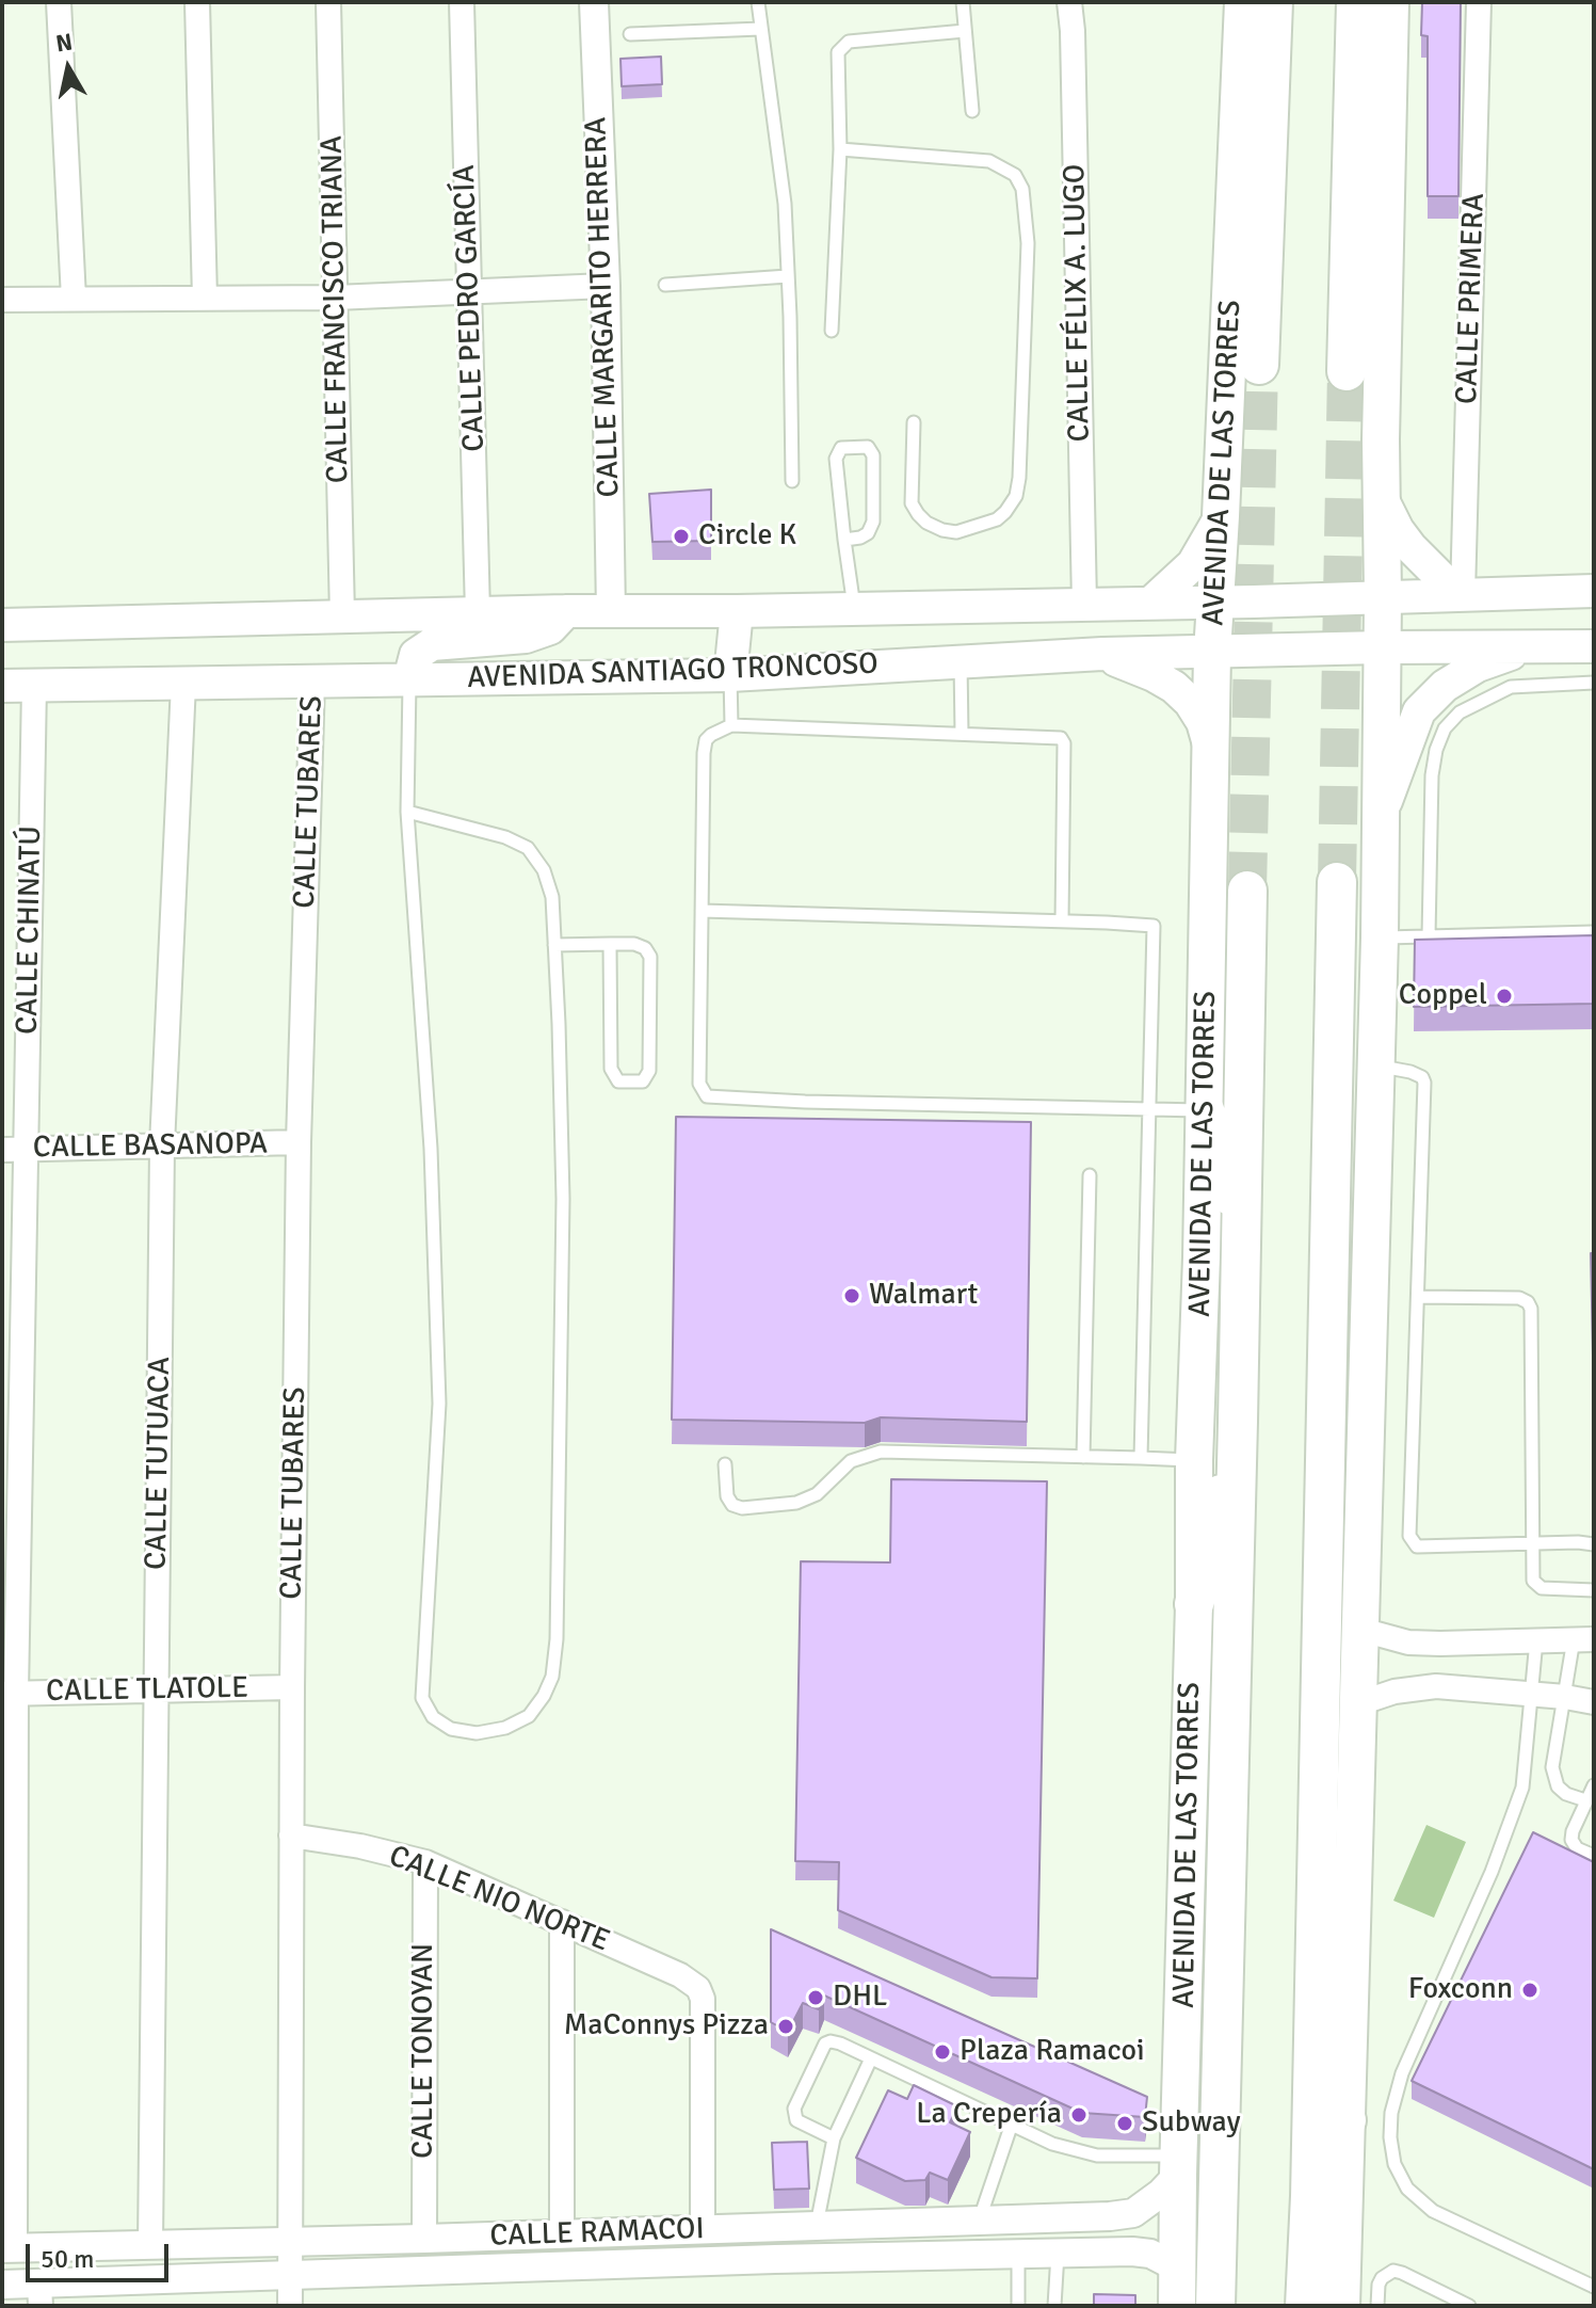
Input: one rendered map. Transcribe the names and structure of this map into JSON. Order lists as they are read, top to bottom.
{
  "streets": {
    "highway": ["AVENIDA DE LAS TORRES"],
    "main road": ["AVENIDA SANTIAGO TRONCOSO"],
    "street": [
      "CALLE PRIMERA",
      "CALLE FÉLIX A. LUGO",
      "CALLE MARGARITO HERRERA",
      "CALLE PEDRO GARCÍA",
      "CALLE FRANCISCO TRIANA",
      "CALLE TUBARES",
      "CALLE CHINATÚ",
      "CALLE BASANOPA",
      "CALLE TUTUACA",
      "CALLE TLATOLE",
      "CALLE NIO NORTE",
      "CALLE TONOYAN",
      "CALLE RAMACOI"
    ]
  },
  "crossings": [
    ["CALLE PRIMERA", "AVENIDA SANTIAGO TRONCOSO"],
    ["CALLE FÉLIX A. LUGO", "AVENIDA SANTIAGO TRONCOSO"],
    ["CALLE MARGARITO HERRERA", "AVENIDA SANTIAGO TRONCOSO"],
    ["CALLE PEDRO GARCÍA", "AVENIDA SANTIAGO TRONCOSO"],
    ["CALLE FRANCISCO TRIANA", "AVENIDA SANTIAGO TRONCOSO"],
    ["AVENIDA DE LAS TORRES", "AVENIDA SANTIAGO TRONCOSO"],
    ["AVENIDA DE LAS TORRES", "CALLE RAMACOI"],
    ["AVENIDA SANTIAGO TRONCOSO", "CALLE TUBARES"],
    ["AVENIDA SANTIAGO TRONCOSO", "CALLE CHINATÚ"],
    ["AVENIDA SANTIAGO TRONCOSO", "CALLE TUTUACA"],
    ["CALLE TUBARES", "CALLE BASANOPA"],
    ["CALLE TUBARES", "CALLE TLATOLE"],
    ["CALLE TUBARES", "CALLE NIO NORTE"],
    ["CALLE TUBARES", "CALLE RAMACOI"],
    ["CALLE CHINATÚ", "CALLE BASANOPA"],
    ["CALLE CHINATÚ", "CALLE TLATOLE"],
    ["CALLE CHINATÚ", "CALLE RAMACOI"],
    ["CALLE BASANOPA", "CALLE TUTUACA"],
    ["CALLE TUTUACA", "CALLE TLATOLE"],
    ["CALLE TUTUACA", "CALLE RAMACOI"],
    ["CALLE NIO NORTE", "CALLE TONOYAN"],
    ["CALLE NIO NORTE", "CALLE RAMACOI"],
    ["CALLE TONOYAN", "CALLE RAMACOI"]
  ],
  "places": [
    "Circle K",
    "Coppel",
    "Walmart",
    "Foxconn",
    "DHL",
    "MaConnys Pizza",
    "Plaza Ramacoi",
    "La Crepería",
    "Subway"
  ],
  "scale_bar": "50 m",
  "north": "top"
}
